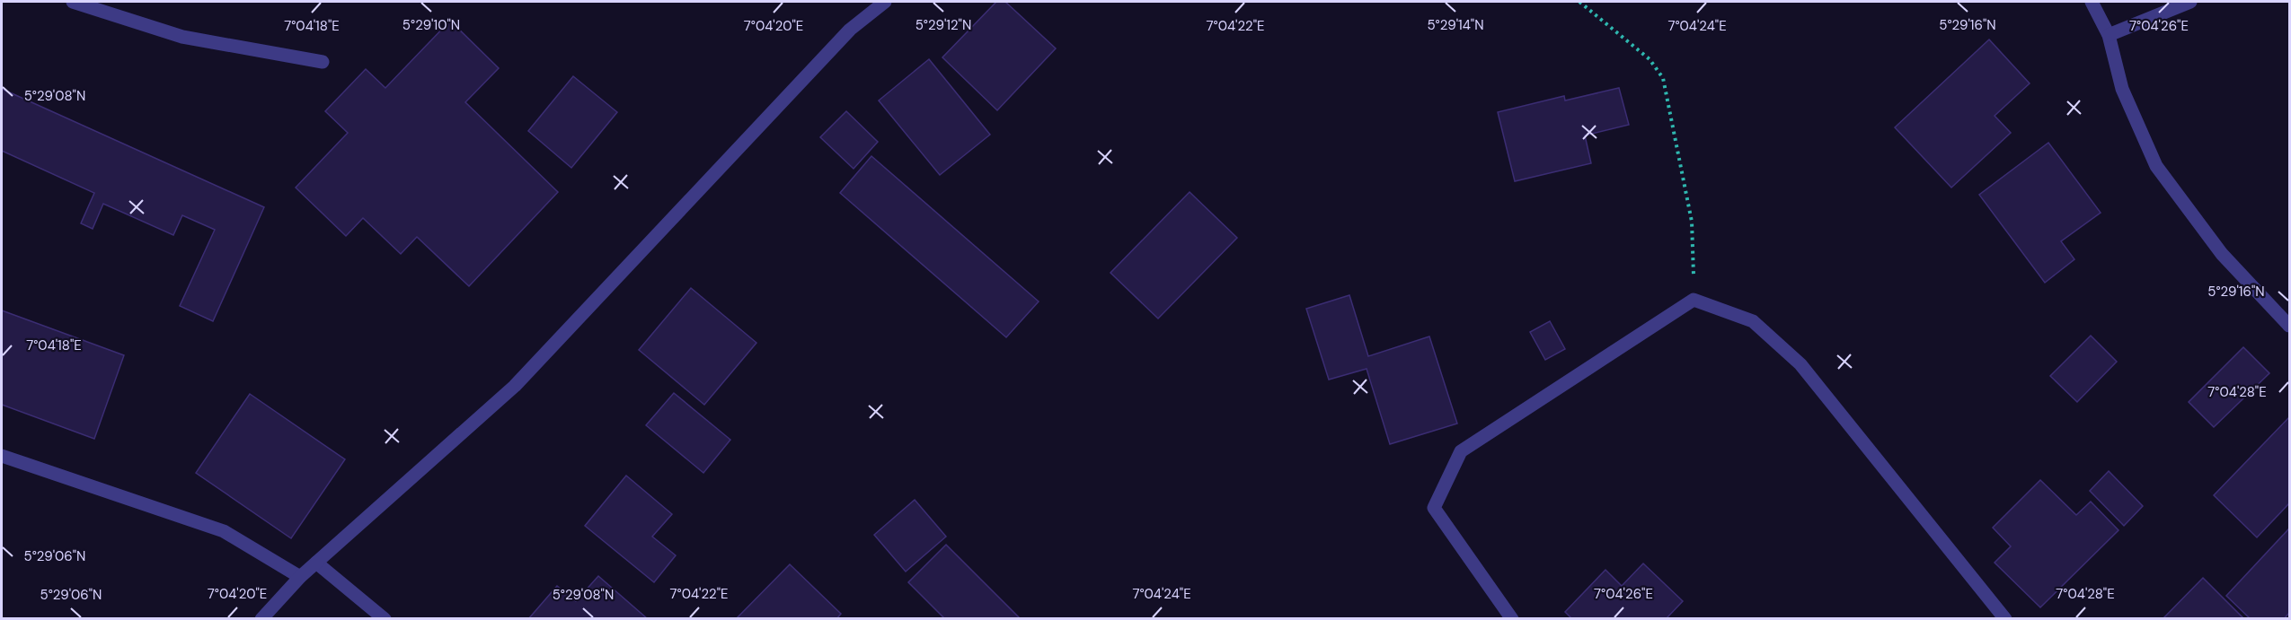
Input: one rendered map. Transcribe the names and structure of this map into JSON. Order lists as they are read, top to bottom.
{
  "coordinates": [
    "5°29'10\"N",
    "5°29'12\"N",
    "5°29'14\"N",
    "5°29'16\"N",
    "7°04'18\"E",
    "7°04'20\"E",
    "7°04'22\"E",
    "7°04'24\"E",
    "7°04'26\"E",
    "5°29'08\"N",
    "7°04'28\"E",
    "5°29'06\"N"
  ]
}
